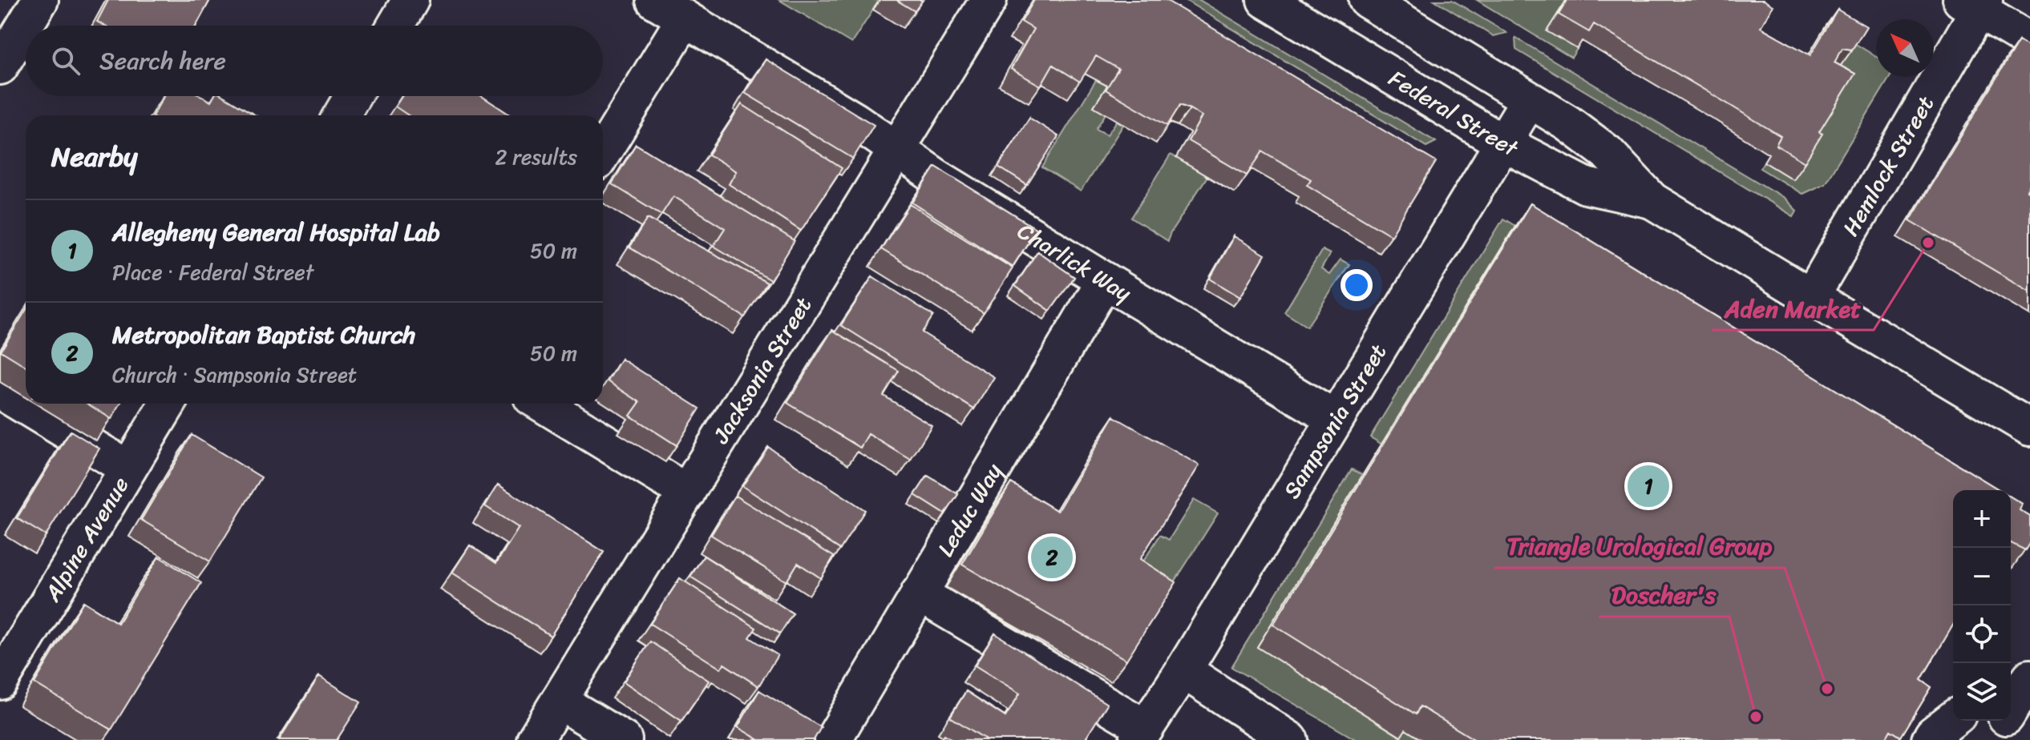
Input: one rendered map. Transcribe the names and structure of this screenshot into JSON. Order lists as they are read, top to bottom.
{
  "streets": {
    "street": [
      "Federal Street",
      "Hemlock Street",
      "Charlick Way",
      "Jacksonia Street",
      "Sampsonia Street",
      "Leduc Way",
      "Alpine Avenue"
    ]
  },
  "crossings": [
    ["Federal Street", "Hemlock Street"],
    ["Federal Street", "Sampsonia Street"],
    ["Charlick Way", "Jacksonia Street"],
    ["Charlick Way", "Sampsonia Street"],
    ["Charlick Way", "Leduc Way"]
  ],
  "places": ["Aden Market", "Triangle Urological Group", "Doscher's"],
  "north": "top left",
  "page": {
    "search": "Search here",
    "heading": ["Nearby", "2 results"],
    "list": [
      {
        "mark": "1",
        "name": "Allegheny General Hospital Lab",
        "note": "Place · Federal Street",
        "value": "50 m"
      },
      {
        "mark": "2",
        "name": "Metropolitan Baptist Church",
        "note": "Church · Sampsonia Street",
        "value": "50 m"
      }
    ],
    "pins": ["1", "2"],
    "map_buttons": ["+", "−"]
  }
}
